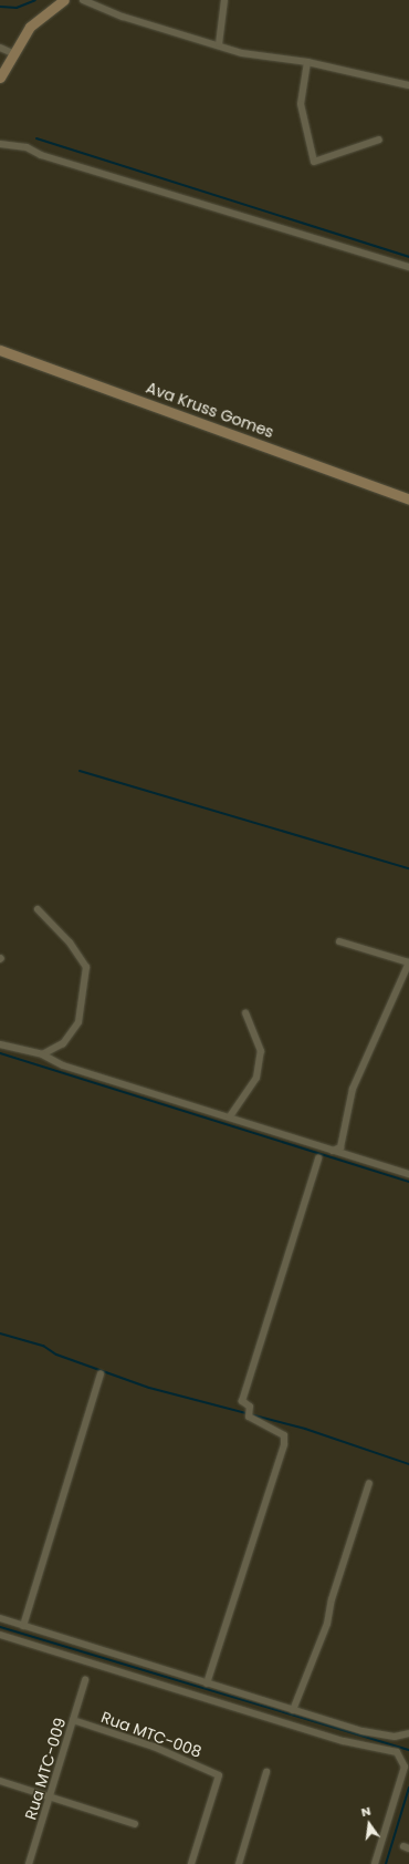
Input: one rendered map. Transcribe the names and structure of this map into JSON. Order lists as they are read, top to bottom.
{
  "streets": {
    "street": ["Ava Kruss Gomes", "Rua MTC-008", "Rua MTC-009"]
  },
  "crossings": [
    ["Rua MTC-008", "Rua MTC-009"]
  ],
  "north": "top"
}
